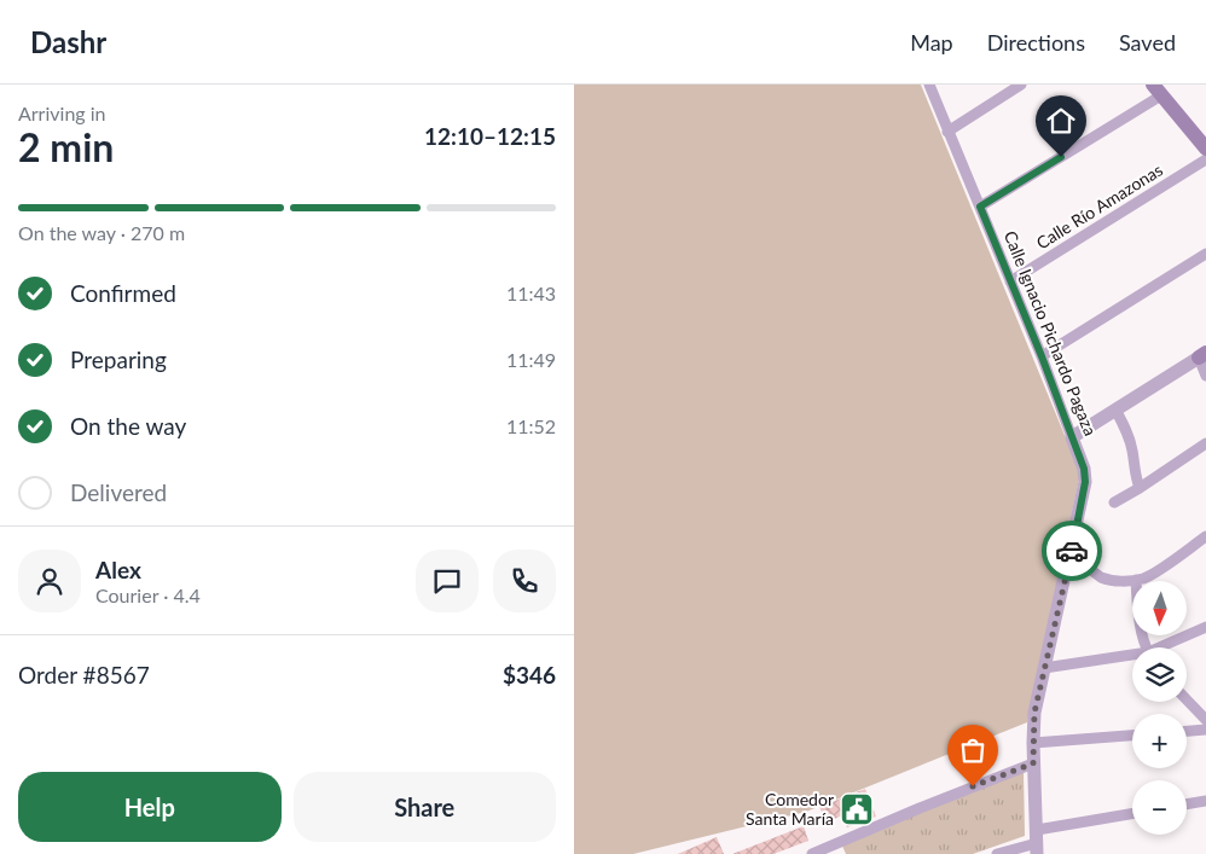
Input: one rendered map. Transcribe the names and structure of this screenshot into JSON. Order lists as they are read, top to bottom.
{
  "streets": {
    "street": ["Calle Río Amazonas", "Calle Ignacio Pichardo Pagaza"]
  },
  "crossings": [
    ["Calle Río Amazonas", "Calle Ignacio Pichardo Pagaza"]
  ],
  "places": {
    "public building": ["Comedor Santa María"]
  },
  "north": "bottom",
  "page": {
    "header": "Dashr",
    "nav": ["Map", "Directions", "Saved"],
    "heading": ["2 min", "Arriving in", "12:10–12:15"],
    "panel": [
      "Alex",
      "Courier · 4.4",
      "Order #8567",
      "$346"
    ],
    "bar": "On the way · 270 m",
    "list": [
      ["Confirmed", "11:43"],
      ["Preparing", "11:49"],
      ["On the way", "11:52"],
      "Delivered"
    ],
    "map_buttons": ["+", "−"],
    "buttons": ["Help", "Share"]
  }
}
